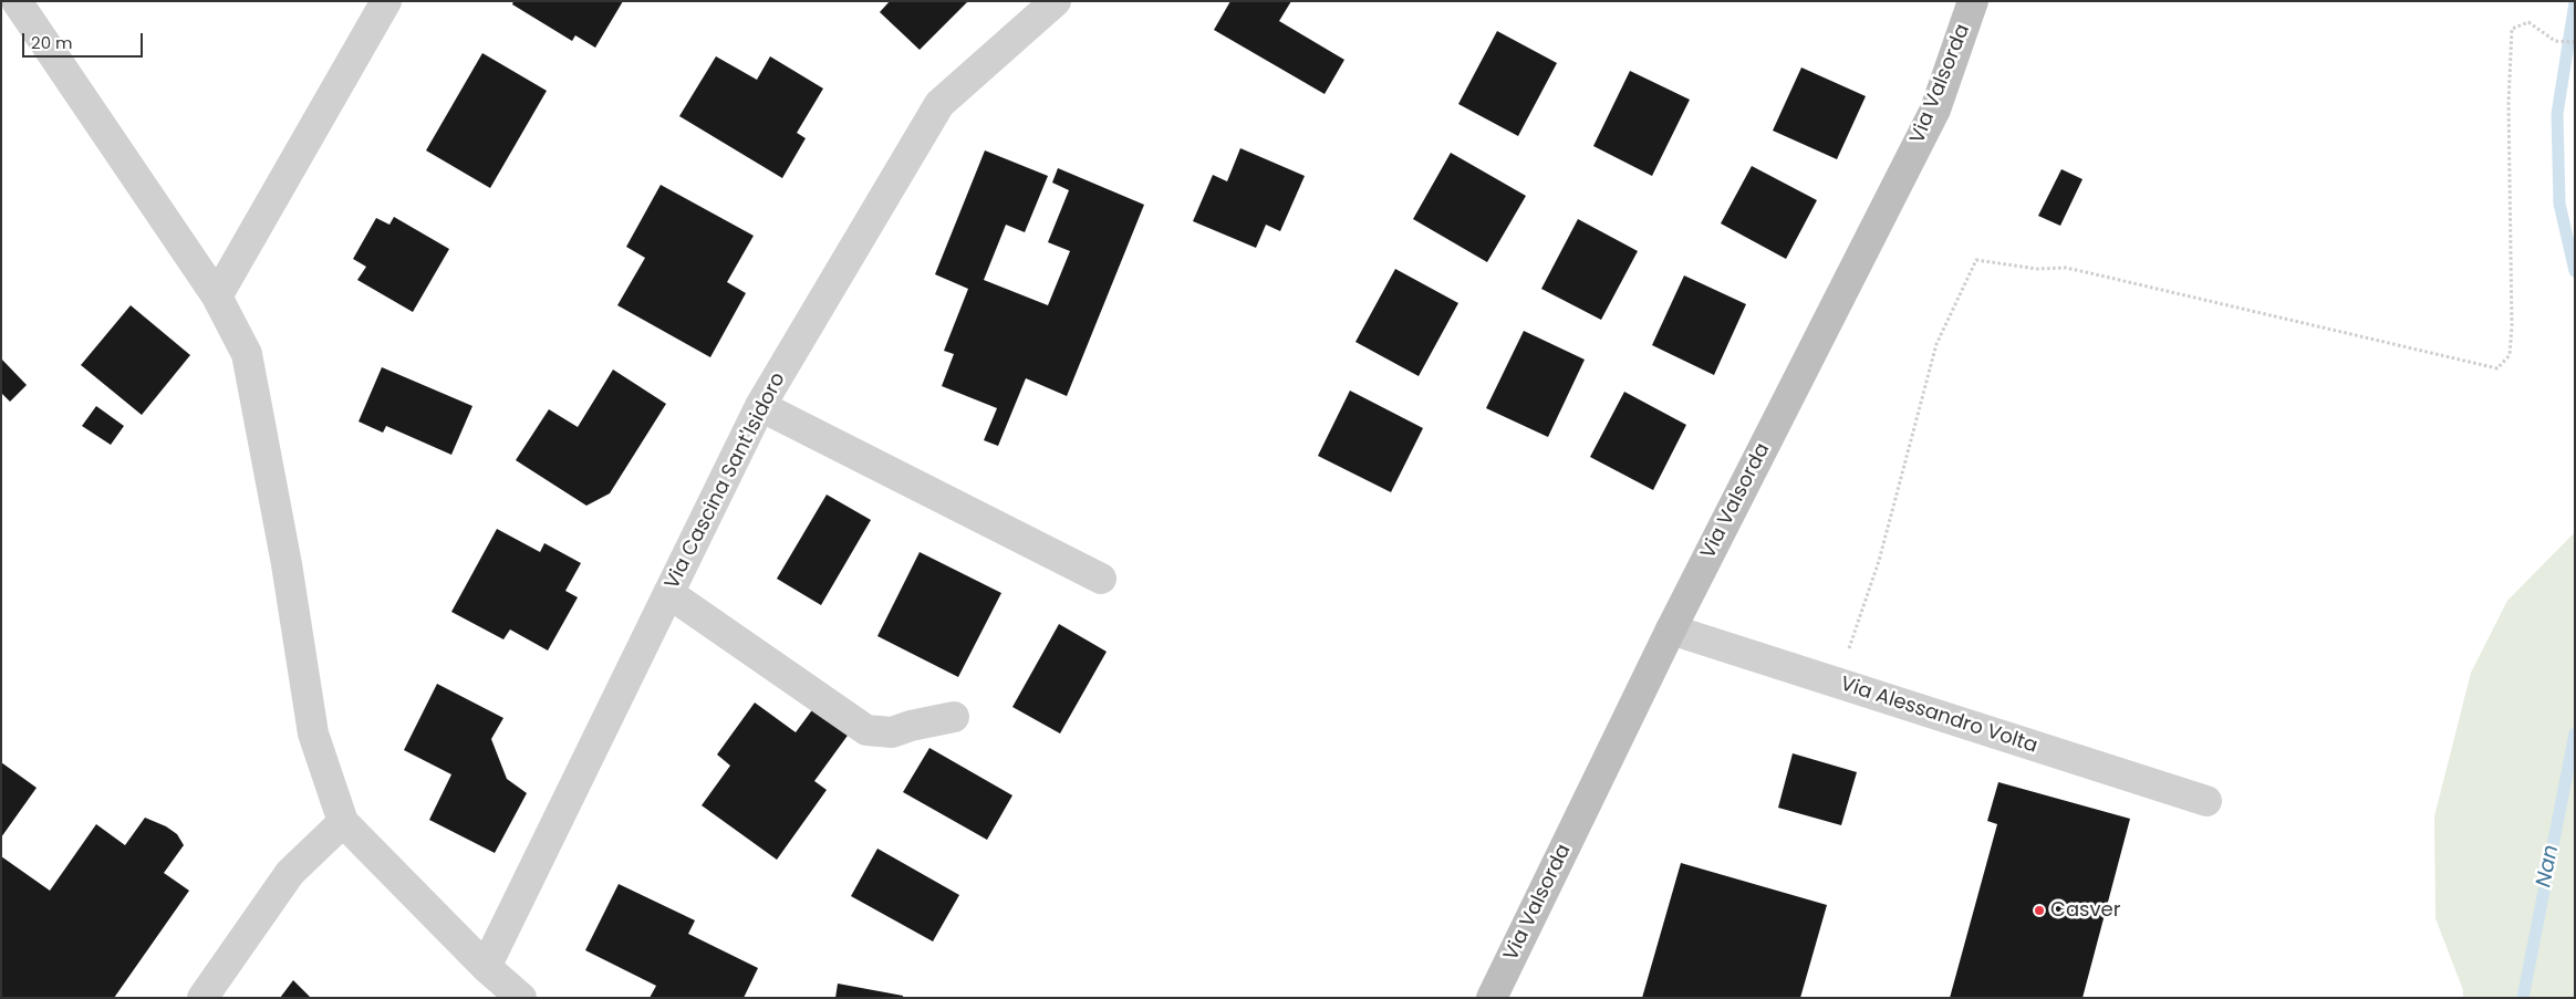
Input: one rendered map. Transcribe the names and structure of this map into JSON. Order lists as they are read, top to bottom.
{
  "streets": {
    "street": ["Via Valsorda", "Via Cascina Sant'Isidoro", "Via Alessandro Volta"]
  },
  "crossings": [
    ["Via Valsorda", "Via Alessandro Volta"]
  ],
  "water": ["Nan"],
  "places": ["Casver"],
  "scale_bar": "20 m"
}
